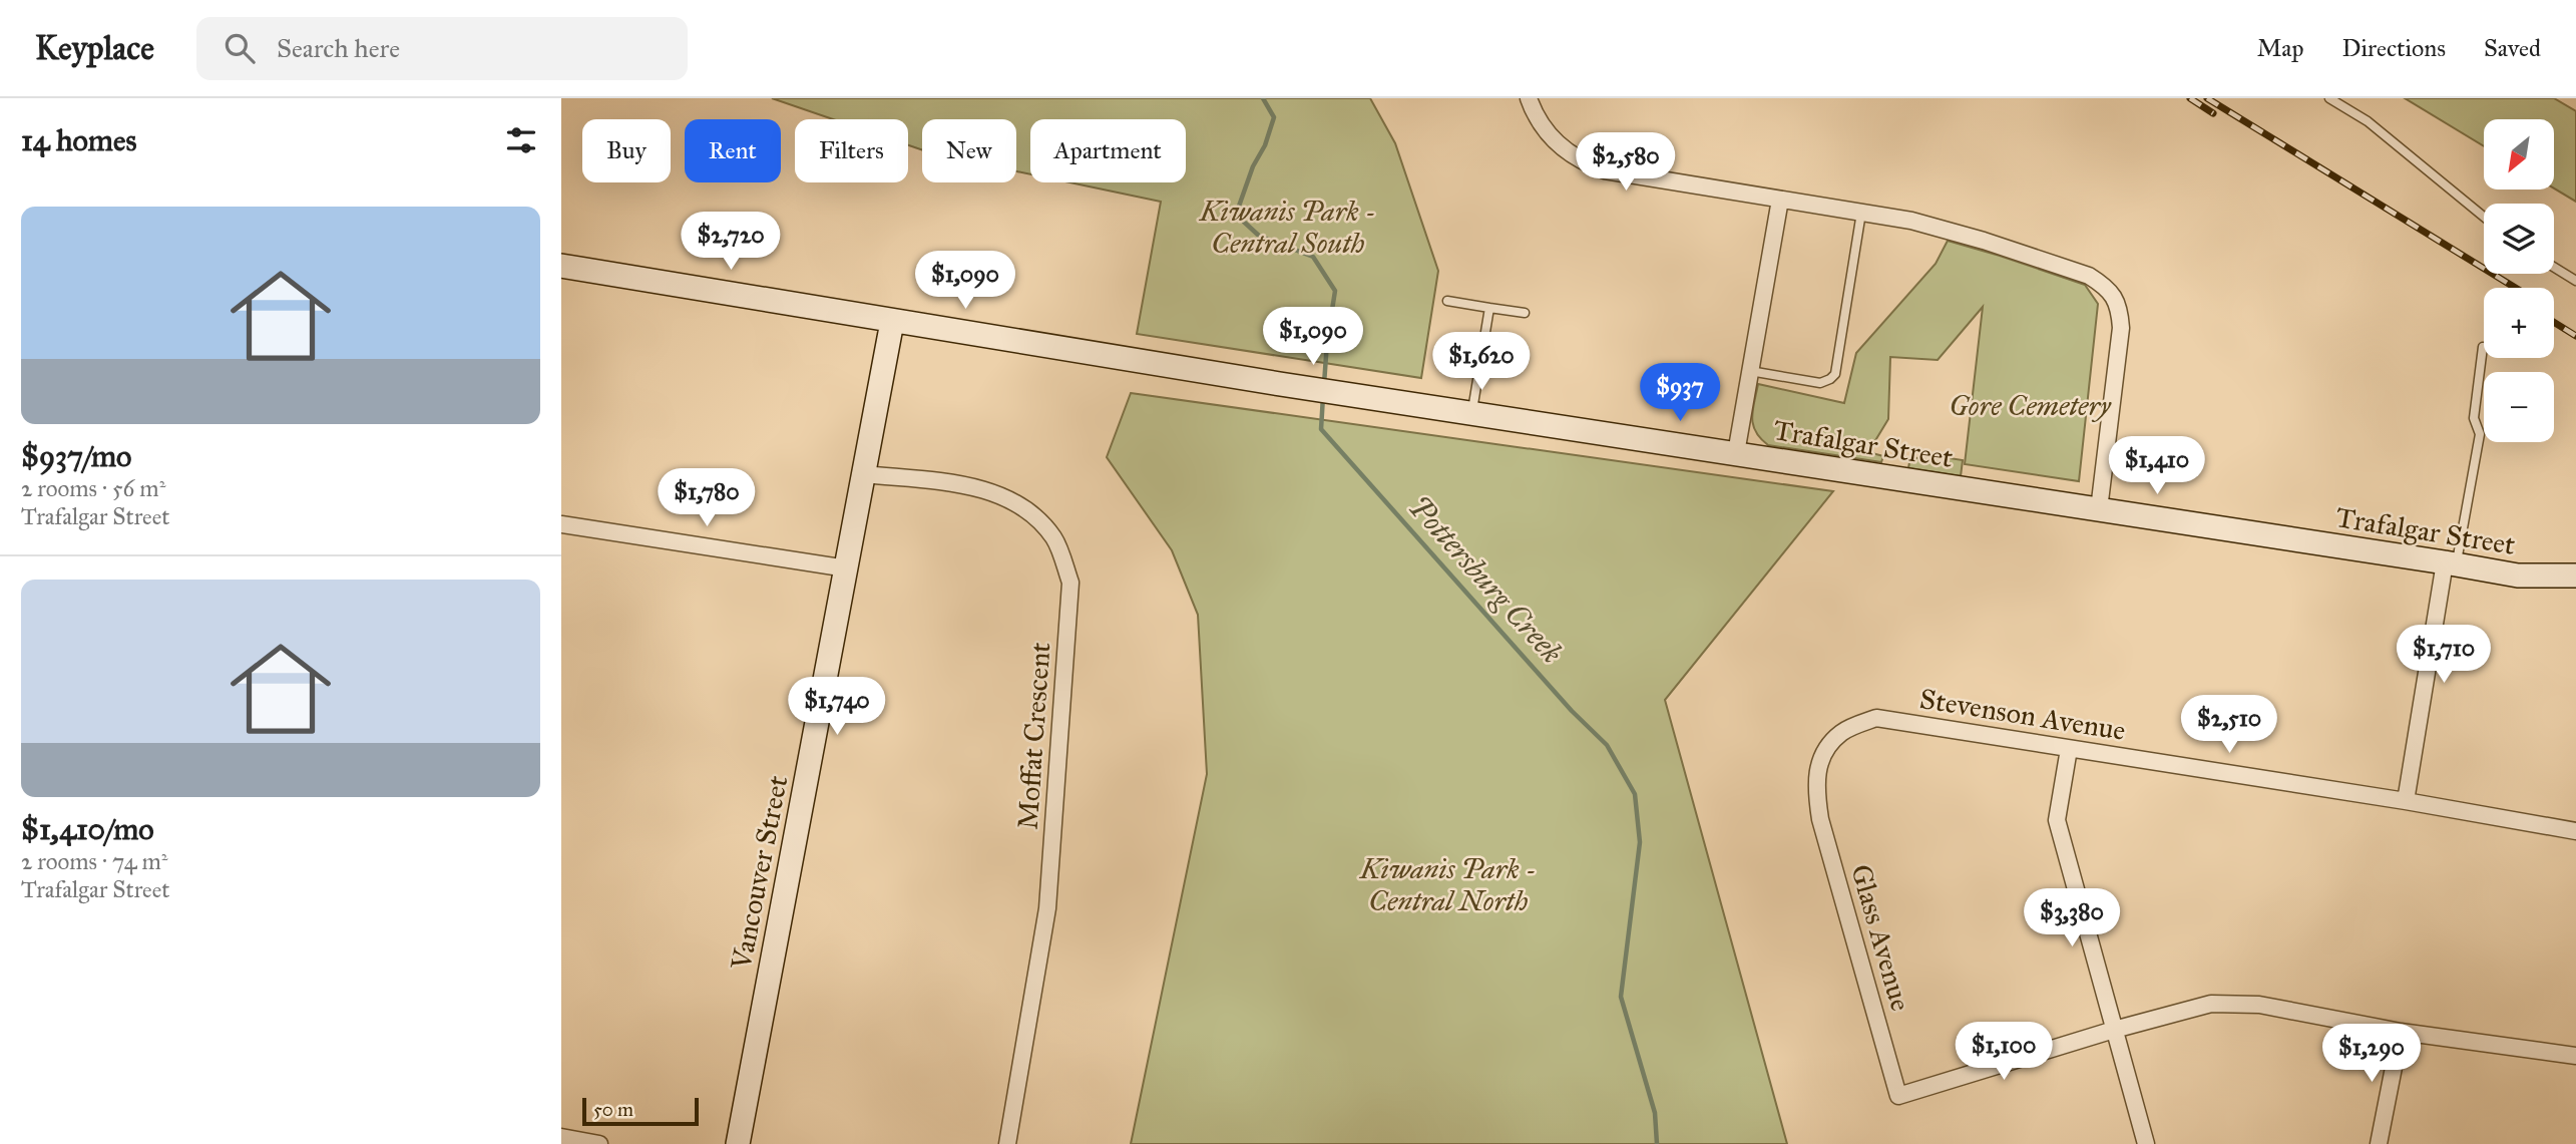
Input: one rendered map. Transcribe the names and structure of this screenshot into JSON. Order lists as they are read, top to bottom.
{
  "streets": {
    "main road": ["Trafalgar Street", "Vancouver Street"],
    "street": ["Stevenson Avenue", "Moffat Crescent", "Glass Avenue"]
  },
  "crossings": [
    ["Trafalgar Street", "Vancouver Street"],
    ["Stevenson Avenue", "Glass Avenue"],
    ["Moffat Crescent", "Vancouver Street"]
  ],
  "water": ["Pottersburg Creek"],
  "parks": ["Kiwanis Park - Central South", "Gore Cemetery", "Kiwanis Park - Central North"],
  "scale_bar": "50 m",
  "north": "bottom left",
  "page": {
    "header": "Keyplace",
    "search": "Search here",
    "nav": ["Map", "Directions", "Saved"],
    "heading": "14 homes",
    "map_buttons": ["+", "−"],
    "chip": [
      "Buy",
      "Rent",
      "Filters",
      "New",
      "Apartment"
    ],
    "price": [
      "$2,580",
      "$2,720",
      "$1,090",
      "$1,090",
      "$1,620",
      "$937",
      "$1,410",
      "$1,780",
      "$1,710",
      "$1,740",
      "$2,510",
      "$3,380",
      "$1,100",
      "$1,290"
    ],
    "list": [
      {
        "name": "$937/mo",
        "note": "2 rooms · 56 m² · Trafalgar Street"
      },
      {
        "name": "$1,410/mo",
        "note": "2 rooms · 74 m² · Trafalgar Street"
      }
    ],
    "scale": "50 m"
  }
}
